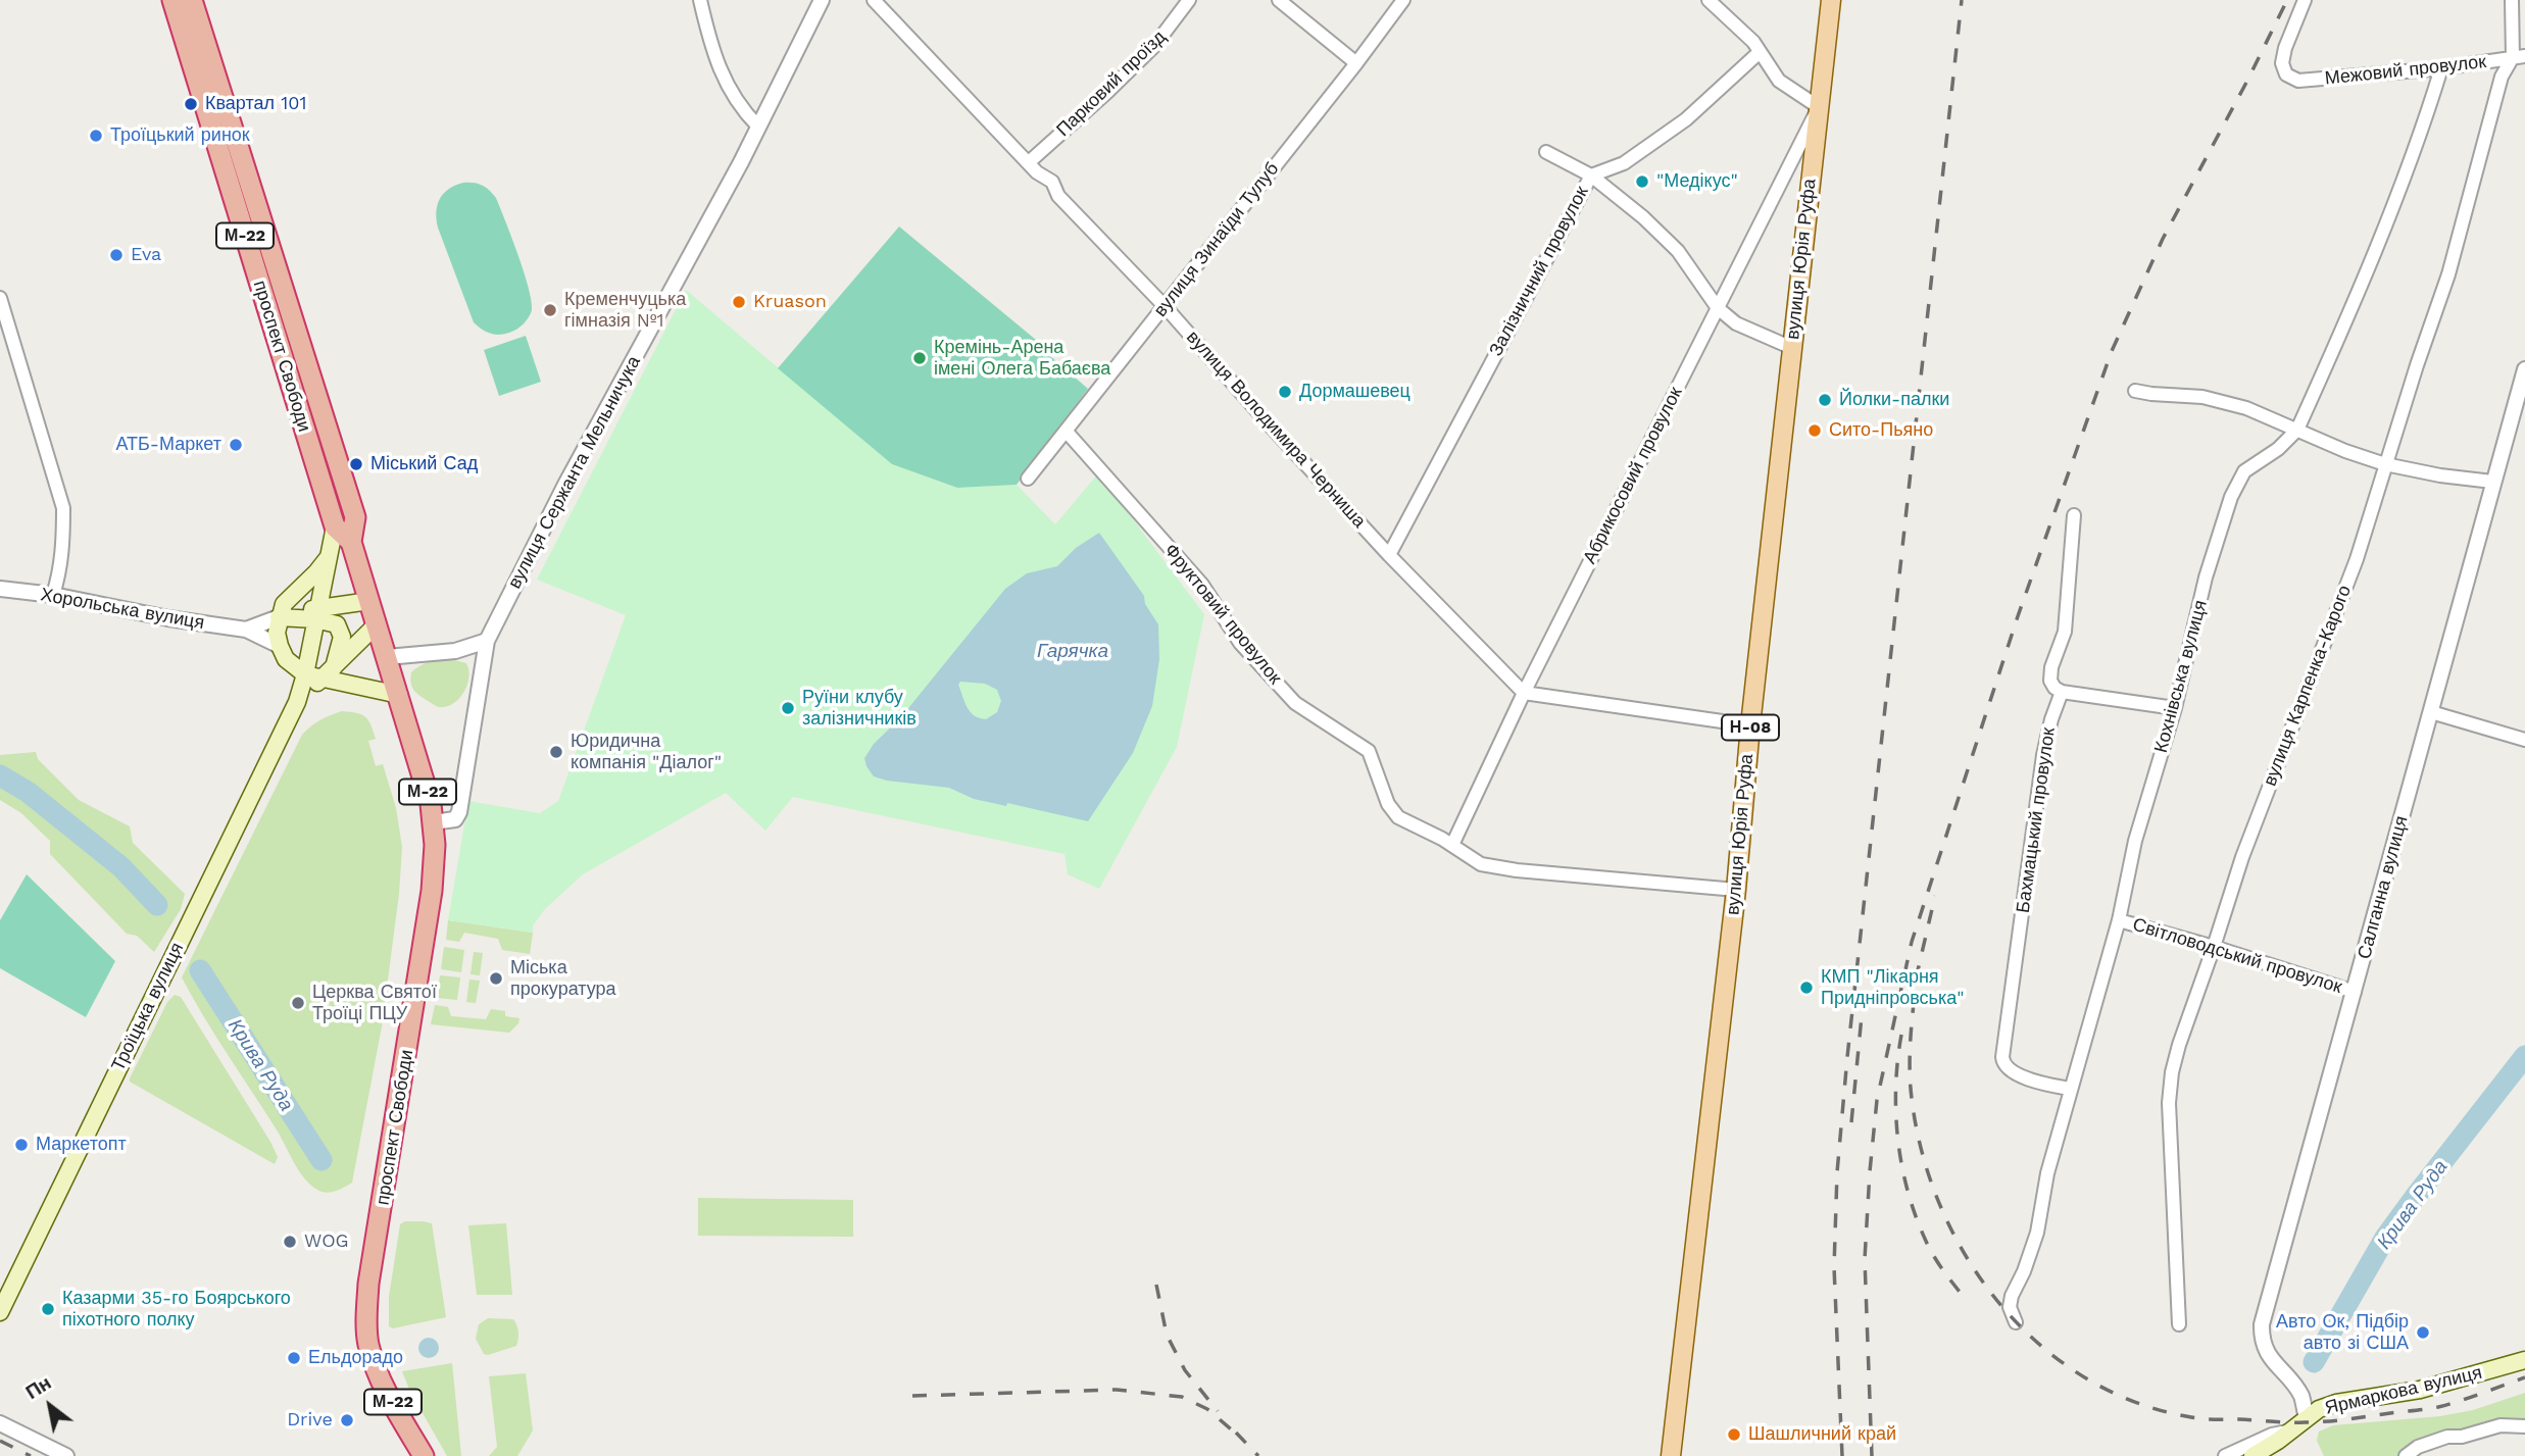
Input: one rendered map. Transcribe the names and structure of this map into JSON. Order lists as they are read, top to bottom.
{
  "streets": {
    "highway": ["М-22", "проспект Свободи"],
    "main road": [
      "вулиця Юрія Руфа",
      "Н-08",
      "Троїцька вулиця",
      "Ярмаркова вулиця"
    ],
    "street": [
      "Межовий провулок",
      "Парковий проїзд",
      "вулиця Зинаїди Тулуб",
      "Залізничний провулок",
      "вулиця Володимира Черниша",
      "вулиця Сержанта Мельничука",
      "Абрикосовий провулок",
      "Хорольська вулиця",
      "Фруктовий провулок",
      "Кохнівська вулиця",
      "вулиця Карпенка-Карого",
      "Бахмацький провулок",
      "Салганна вулиця",
      "Світловодський провулок"
    ]
  },
  "crossings": [
    ["Межовий провулок", "Кохнівська вулиця"],
    ["Межовий провулок", "вулиця Карпенка-Карого"],
    ["Парковий проїзд", "вулиця Володимира Черниша"],
    ["вулиця Зинаїди Тулуб", "вулиця Володимира Черниша"],
    ["вулиця Зинаїди Тулуб", "Фруктовий провулок"],
    ["вулиця Юрія Руфа", "Абрикосовий провулок"],
    ["вулиця Юрія Руфа", "Фруктовий провулок"],
    ["Залізничний провулок", "вулиця Володимира Черниша"],
    ["проспект Свободи", "вулиця Сержанта Мельничука"],
    ["вулиця Володимира Черниша", "Абрикосовий провулок"],
    ["Абрикосовий провулок", "Фруктовий провулок"],
    ["Кохнівська вулиця", "Бахмацький провулок"],
    ["Кохнівська вулиця", "Світловодський провулок"],
    ["вулиця Карпенка-Карого", "Світловодський провулок"],
    ["Салганна вулиця", "Світловодський провулок"],
    ["Салганна вулиця", "Ярмаркова вулиця"]
  ],
  "water": ["Гарячка", "Крива Руда"],
  "places": [
    "Квартал 101",
    "Троїцький ринок",
    "\"Медікус\"",
    "Eva",
    "Kruason",
    "Кременчуцька гімназія №1",
    "Кремінь-Арена імені Олега Бабаєва",
    "Дормашевец",
    "Йолки-палки",
    "Сито-Пьяно",
    "АТБ-Маркет",
    "Міський Сад",
    "Руїни клубу залізничників",
    "Юридична компанія \"Діалог\"",
    "Міська прокуратура",
    "КМП \"Лікарня Придніпровська\"",
    "Церква Святої Троїці ПЦУ",
    "Маркетопт",
    "WOG",
    "Казарми 35-го Боярського піхотного полку",
    "Авто Ок, Підбір авто зі США",
    "Ельдорадо",
    "Drive",
    "Шашличний край"
  ],
  "north": "top left"
}
